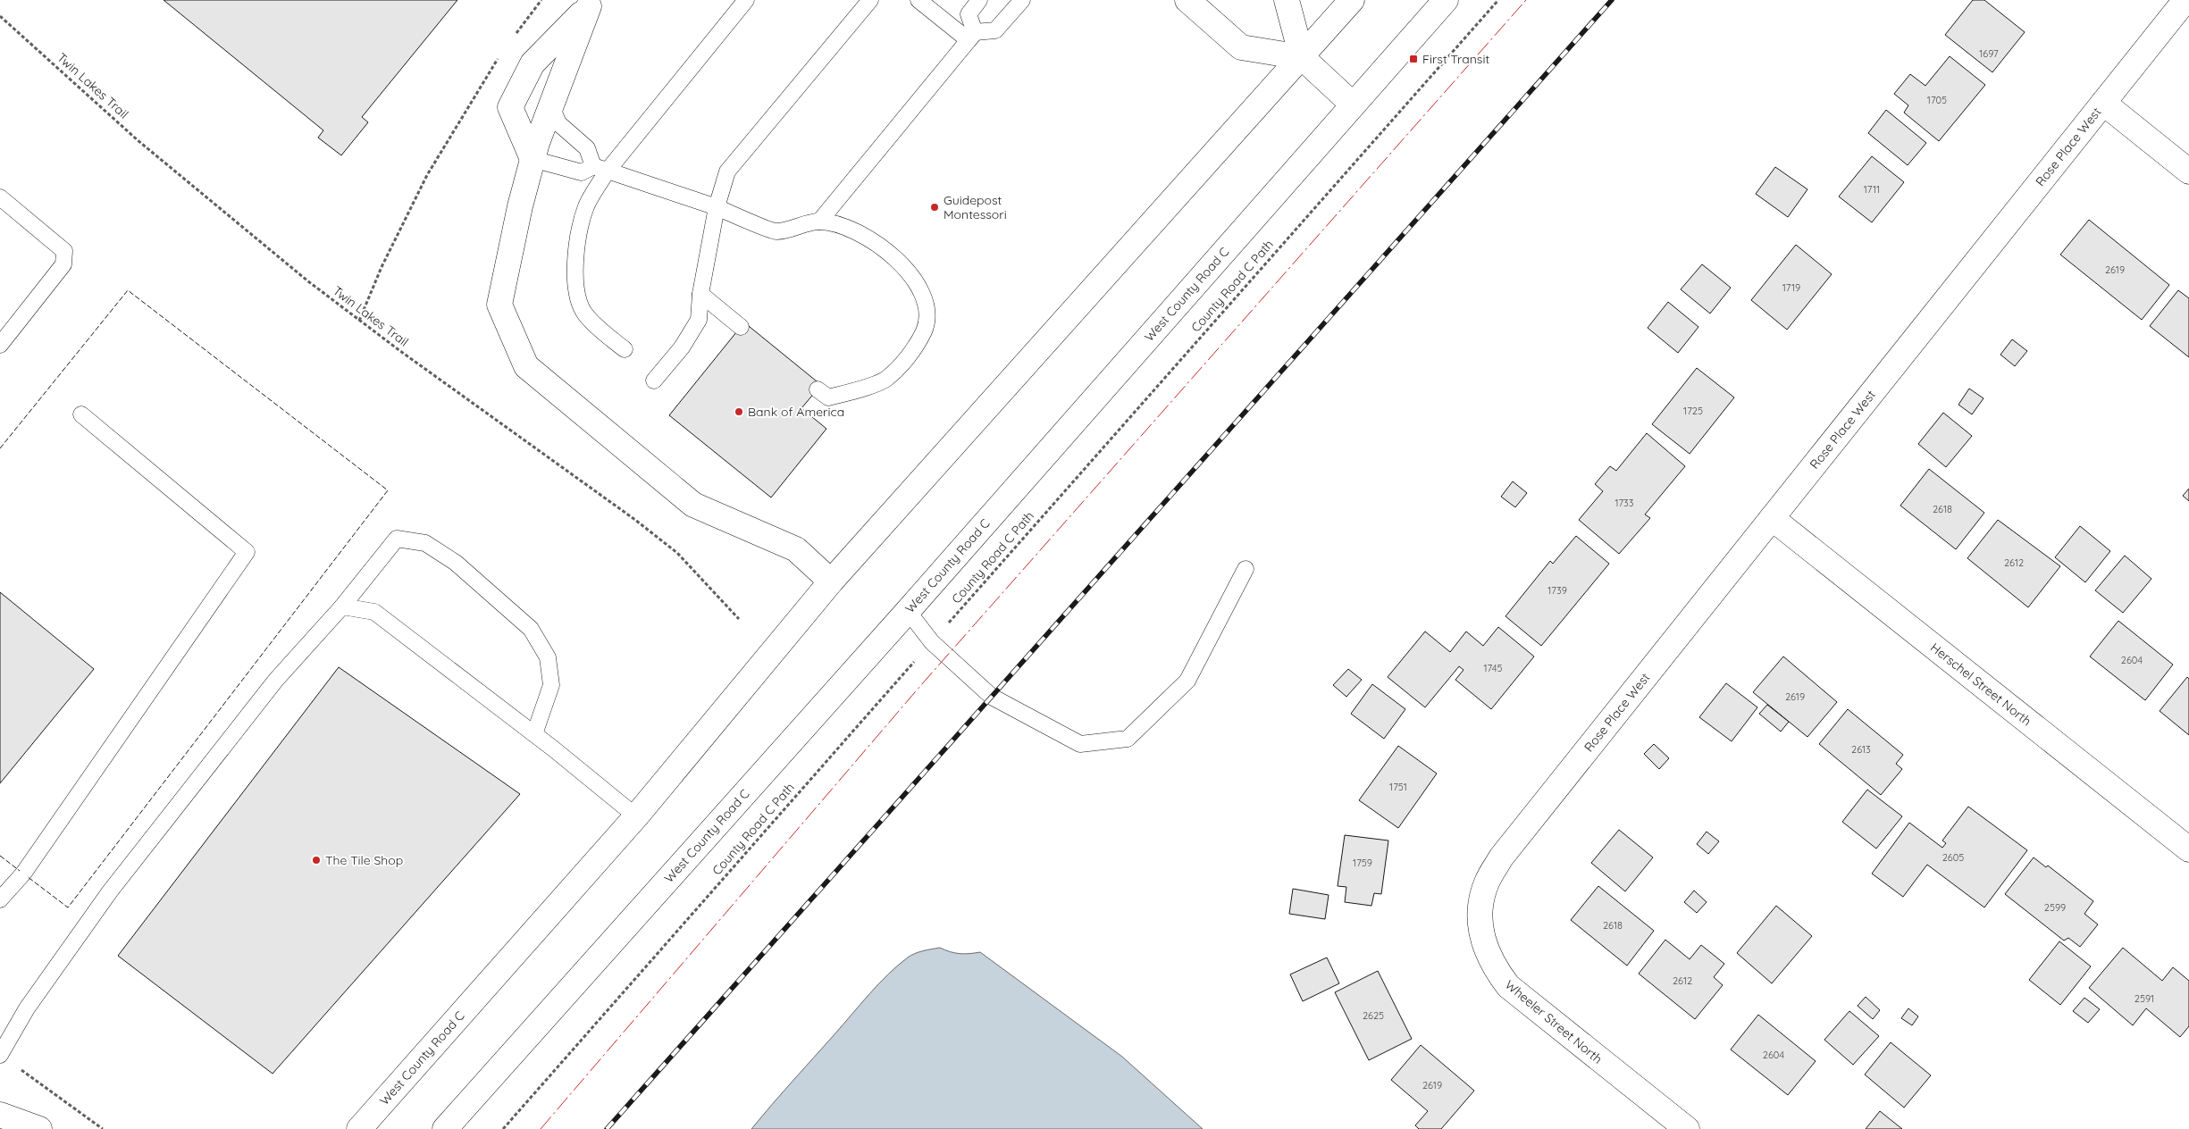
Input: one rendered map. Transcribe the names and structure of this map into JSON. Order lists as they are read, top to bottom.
{
  "streets": {
    "street": [
      "Rose Place West",
      "West County Road C",
      "Herschel Street North",
      "Wheeler Street North"
    ],
    "path": ["Twin Lakes Trail", "County Road C Path"]
  },
  "crossings": [
    ["Rose Place West", "Herschel Street North"],
    ["Rose Place West", "Wheeler Street North"]
  ],
  "places": {
    "transit": ["First Transit"],
    "other": ["Guidepost Montessori", "Bank of America", "The Tile Shop"]
  },
  "house_numbers": [
    "1697",
    "1705",
    "1711",
    "2619",
    "1719",
    "1725",
    "1733",
    "2618",
    "2612",
    "1739",
    "2604",
    "1745",
    "2619",
    "2613",
    "1751",
    "2605",
    "1759",
    "2599",
    "2618",
    "2612",
    "2591",
    "2625",
    "2604",
    "2619"
  ]
}
